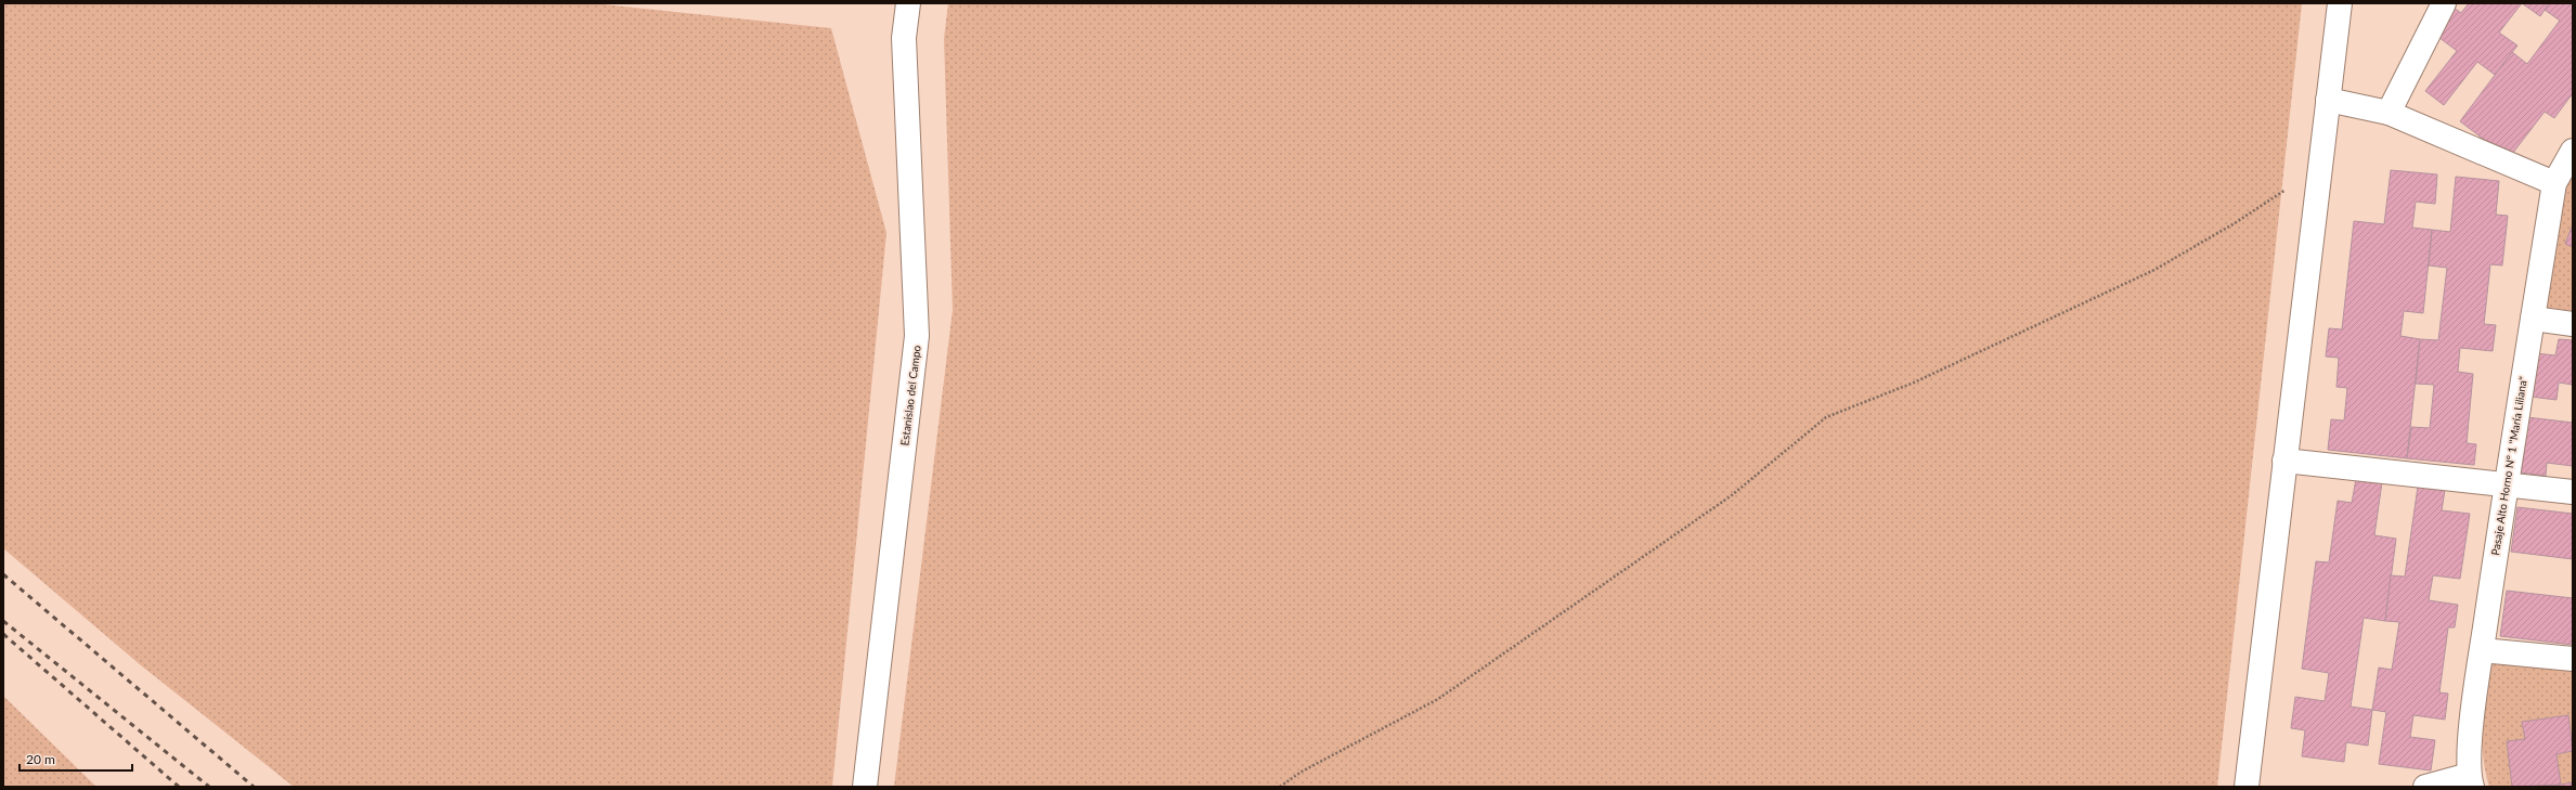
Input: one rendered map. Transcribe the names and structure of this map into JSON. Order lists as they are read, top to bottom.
{
  "streets": {
    "street": ["Estanislao del Campo", "Pasaje Alto Horno N° 1 \"María Liliana\""]
  },
  "scale_bar": "20 m"
}
